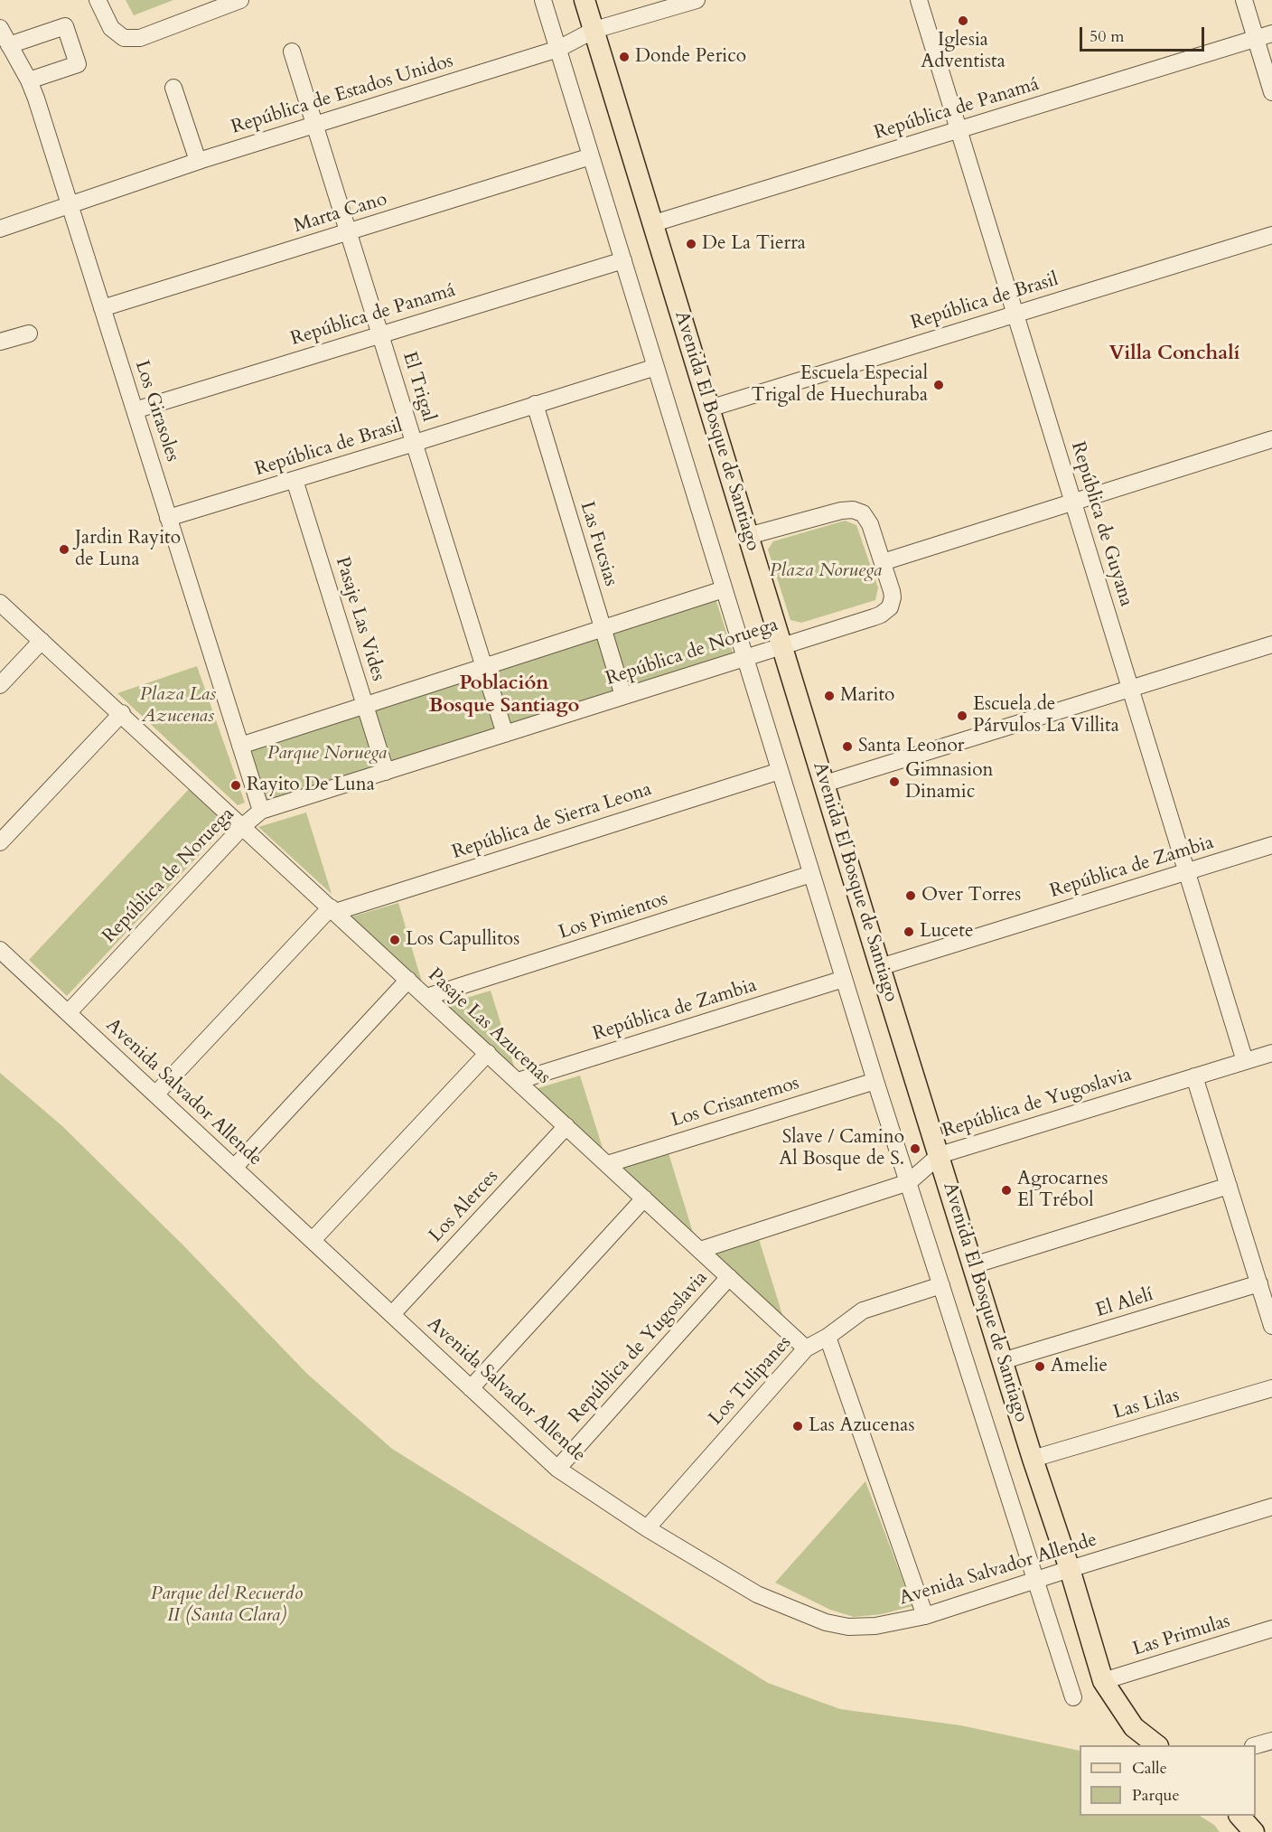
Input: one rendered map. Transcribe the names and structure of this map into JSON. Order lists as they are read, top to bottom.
{
  "streets": {
    "main road": ["Avenida El Bosque de Santiago"],
    "street": [
      "República de Estados Unidos",
      "República de Panamá",
      "Marta Cano",
      "República de Brasil",
      "El Trigal",
      "Los Girasoles",
      "República de Guyana",
      "Las Fucsias",
      "Pasaje Las Vides",
      "República de Noruega",
      "República de Sierra Leona",
      "República de Zambia",
      "Los Pimientos",
      "Pasaje Las Azucenas",
      "Avenida Salvador Allende",
      "Los Crisantemos",
      "República de Yugoslavia",
      "Los Alerces",
      "El Alelí",
      "Los Tulipanes",
      "Las Lilas",
      "Las Primulas"
    ]
  },
  "crossings": [
    ["República de Estados Unidos", "El Trigal"],
    ["República de Estados Unidos", "Los Girasoles"],
    ["República de Estados Unidos", "Avenida El Bosque de Santiago"],
    ["República de Panamá", "El Trigal"],
    ["República de Panamá", "Los Girasoles"],
    ["República de Panamá", "Avenida El Bosque de Santiago"],
    ["República de Panamá", "República de Guyana"],
    ["Marta Cano", "El Trigal"],
    ["Marta Cano", "Los Girasoles"],
    ["Marta Cano", "Avenida El Bosque de Santiago"],
    ["República de Brasil", "El Trigal"],
    ["República de Brasil", "Los Girasoles"],
    ["República de Brasil", "Avenida El Bosque de Santiago"],
    ["República de Brasil", "República de Guyana"],
    ["República de Brasil", "Las Fucsias"],
    ["República de Brasil", "Pasaje Las Vides"],
    ["El Trigal", "República de Noruega"],
    ["Los Girasoles", "República de Noruega"],
    ["Avenida El Bosque de Santiago", "República de Noruega"],
    ["Avenida El Bosque de Santiago", "República de Sierra Leona"],
    ["Avenida El Bosque de Santiago", "República de Zambia"],
    ["Avenida El Bosque de Santiago", "Los Pimientos"],
    ["Avenida El Bosque de Santiago", "Avenida Salvador Allende"],
    ["Avenida El Bosque de Santiago", "Los Crisantemos"],
    ["Avenida El Bosque de Santiago", "República de Yugoslavia"],
    ["Avenida El Bosque de Santiago", "El Alelí"],
    ["Avenida El Bosque de Santiago", "Los Tulipanes"],
    ["Avenida El Bosque de Santiago", "Las Lilas"],
    ["Avenida El Bosque de Santiago", "Las Primulas"],
    ["República de Guyana", "República de Zambia"],
    ["República de Guyana", "República de Yugoslavia"],
    ["Las Fucsias", "República de Noruega"],
    ["Pasaje Las Vides", "República de Noruega"],
    ["República de Noruega", "Pasaje Las Azucenas"],
    ["República de Noruega", "Avenida Salvador Allende"],
    ["República de Sierra Leona", "Pasaje Las Azucenas"],
    ["República de Sierra Leona", "Avenida Salvador Allende"],
    ["República de Zambia", "Pasaje Las Azucenas"],
    ["Los Pimientos", "Pasaje Las Azucenas"],
    ["Pasaje Las Azucenas", "Los Crisantemos"],
    ["Pasaje Las Azucenas", "República de Yugoslavia"],
    ["Pasaje Las Azucenas", "Los Alerces"],
    ["Pasaje Las Azucenas", "Los Tulipanes"],
    ["Avenida Salvador Allende", "República de Yugoslavia"],
    ["Avenida Salvador Allende", "Los Alerces"],
    ["Avenida Salvador Allende", "Los Tulipanes"]
  ],
  "districts": ["Villa Conchalí", "Población Bosque Santiago"],
  "parks": [
    "Plaza Noruega",
    "Plaza Las Azucenas",
    "Parque Noruega",
    "Parque del Recuerdo II (Santa Clara)"
  ],
  "places": [
    "Iglesia Adventista",
    "Donde Perico",
    "De La Tierra",
    "Escuela Especial Trigal de Huechuraba",
    "Jardin Rayito de Luna",
    "Marito",
    "Escuela de Párvulos La Villita",
    "Santa Leonor",
    "Gimnasion Dinamic",
    "Rayito De Luna",
    "Over Torres",
    "Lucete",
    "Los Capullitos",
    "Slave / Camino Al Bosque de S.",
    "Agrocarnes El Trébol",
    "Amelie",
    "Las Azucenas"
  ],
  "legend": ["Calle", "Parque"],
  "scale_bar": "50 m"
}
